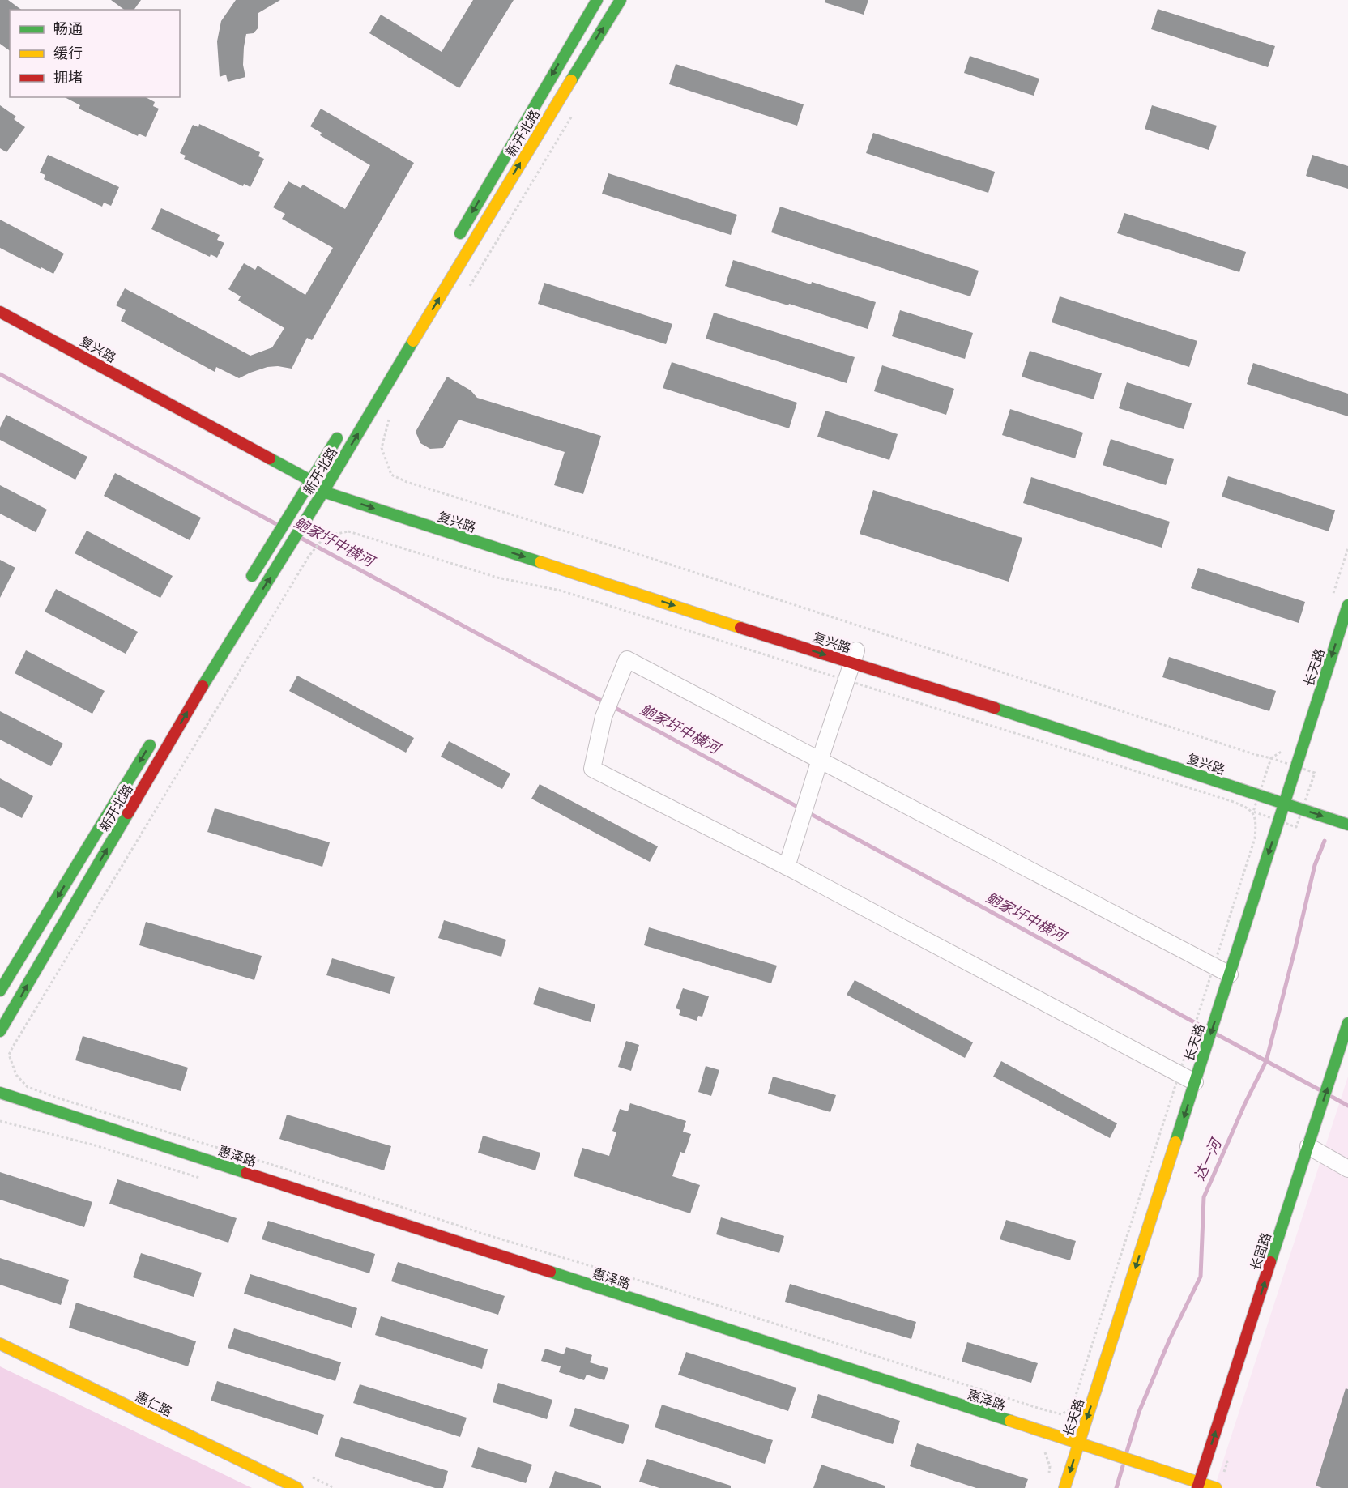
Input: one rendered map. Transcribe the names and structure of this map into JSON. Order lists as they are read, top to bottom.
{
  "streets": {
    "street": [
      "新开北路",
      "复兴路",
      "长天路",
      "惠泽路",
      "长固路",
      "惠仁路"
    ]
  },
  "crossings": [
    ["新开北路", "复兴路"],
    ["复兴路", "长天路"],
    ["长天路", "惠泽路"],
    ["惠泽路", "长固路"]
  ],
  "one_way": ["复兴路", "长天路", "长固路"],
  "water": ["鲍家圩中横河", "达一河"],
  "legend": ["畅通", "缓行", "拥堵"]
}
